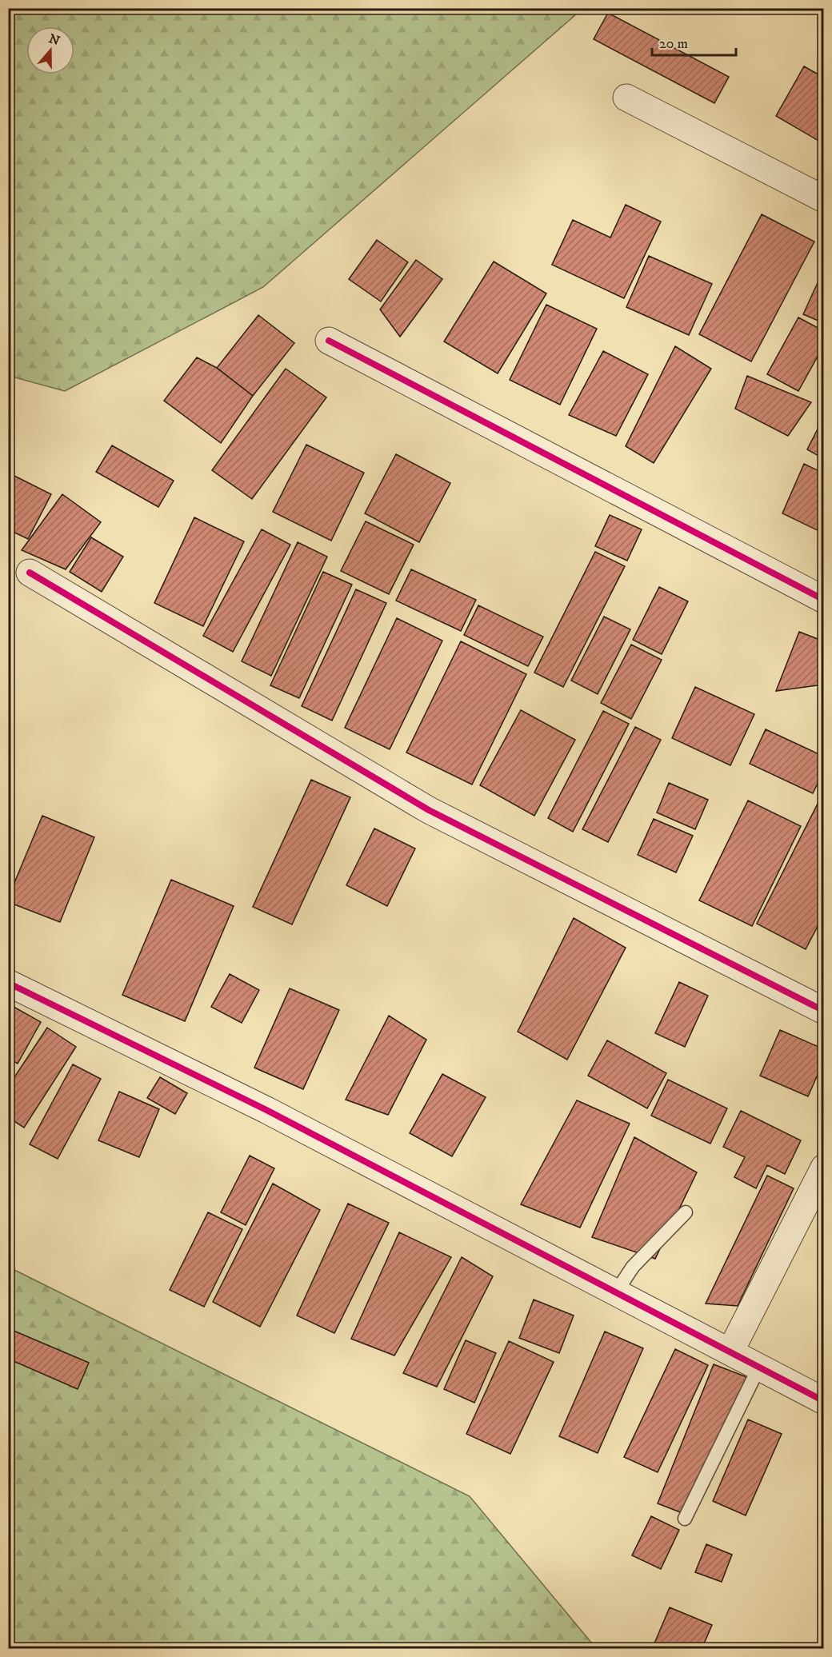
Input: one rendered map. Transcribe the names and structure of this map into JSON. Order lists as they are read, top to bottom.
{
  "scale_bar": "20 m",
  "north": "top"
}
